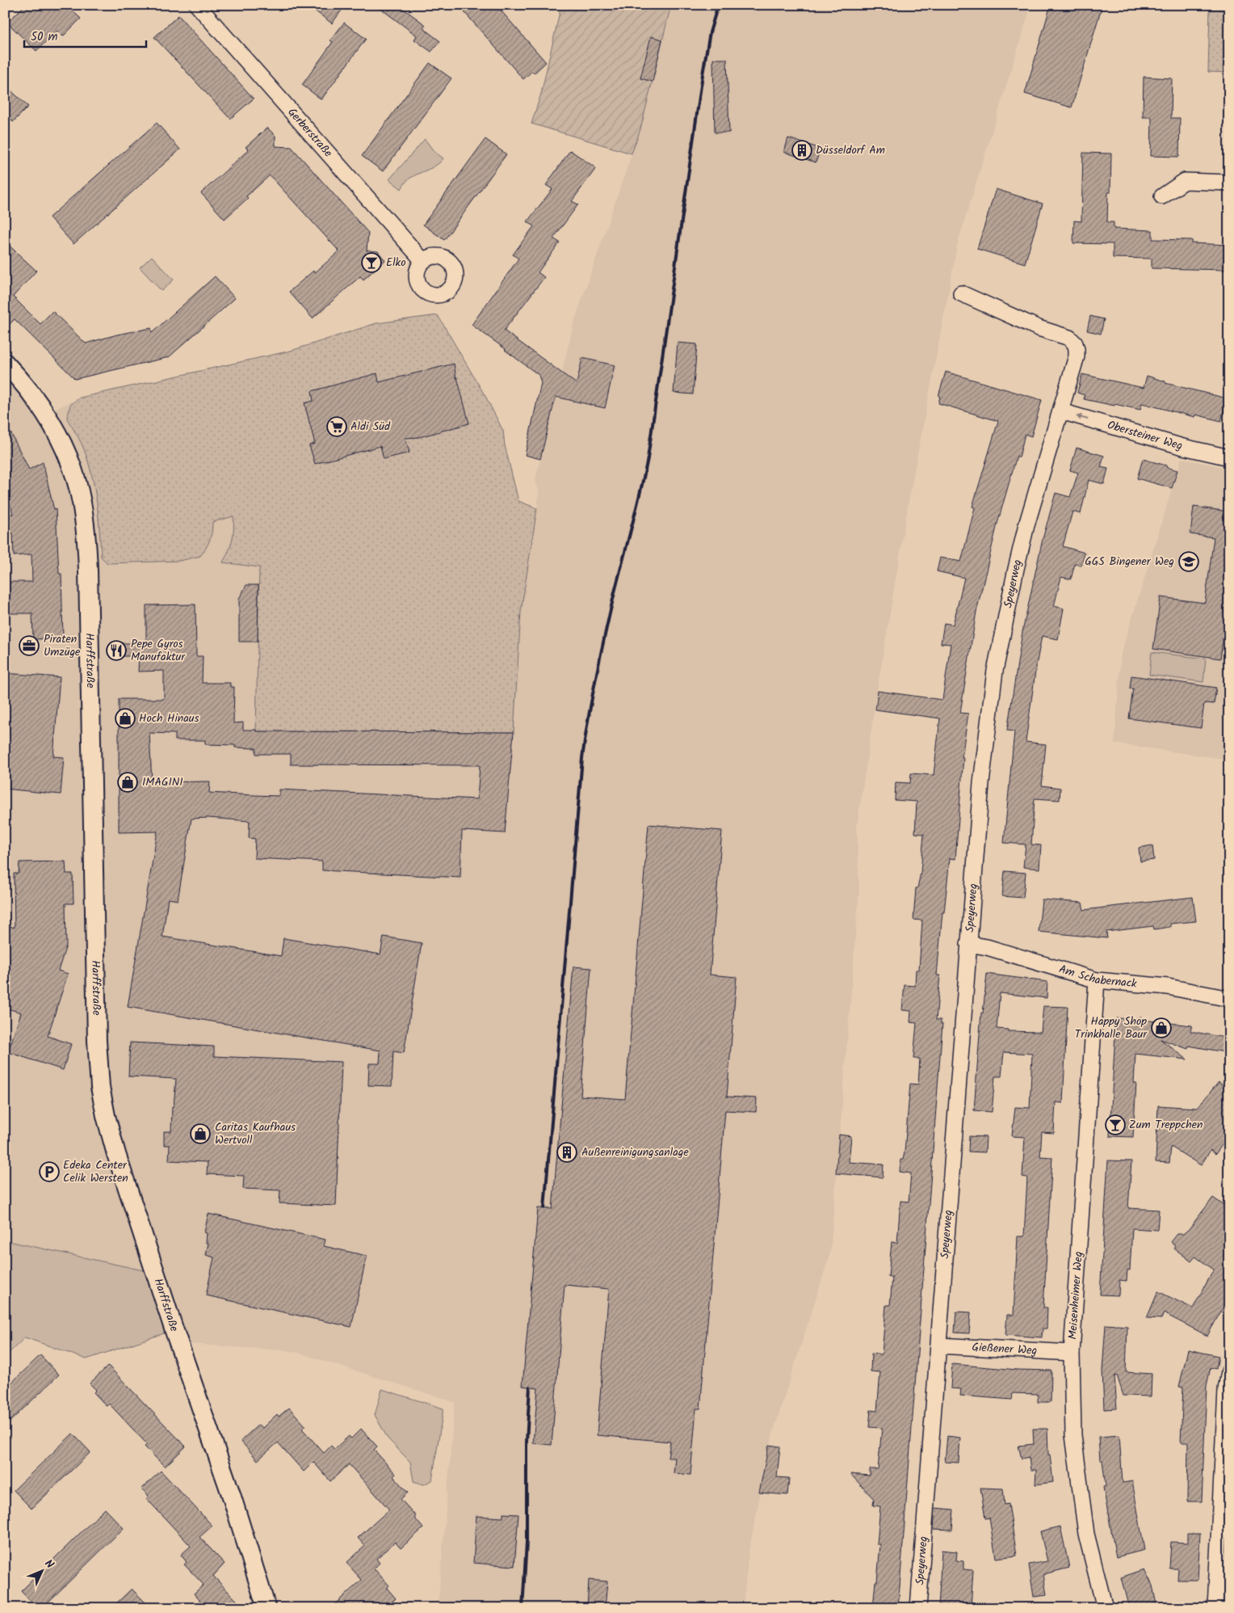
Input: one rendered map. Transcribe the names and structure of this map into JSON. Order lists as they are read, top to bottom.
{
  "streets": {
    "street": [
      "Gerberstraße",
      "Obersteiner Weg",
      "Speyerweg",
      "Harffstraße",
      "Am Schabernack",
      "Meisenheimer Weg",
      "Gießener Weg"
    ]
  },
  "crossings": [
    ["Obersteiner Weg", "Speyerweg"],
    ["Speyerweg", "Am Schabernack"],
    ["Speyerweg", "Gießener Weg"],
    ["Am Schabernack", "Meisenheimer Weg"],
    ["Meisenheimer Weg", "Gießener Weg"]
  ],
  "one_way": ["Obersteiner Weg"],
  "places": {
    "building": ["Düsseldorf Am", "Außenreinigungsanlage"],
    "bar": ["Elko", "Zum Treppchen"],
    "supermarket": ["Aldi Süd"],
    "school or university": ["GGS Bingener Weg"],
    "office": ["Piraten Umzüge"],
    "restaurant": ["Pepe Gyros Manufaktur"],
    "shop": [
      "Hoch Hinaus",
      "IMAGINI",
      "Happy Shop Trinkhalle Baur",
      "Caritas Kaufhaus Wertvoll"
    ],
    "parking": ["Edeka Center Celik Wersten"]
  },
  "scale_bar": "50 m",
  "north": "top right"
}
